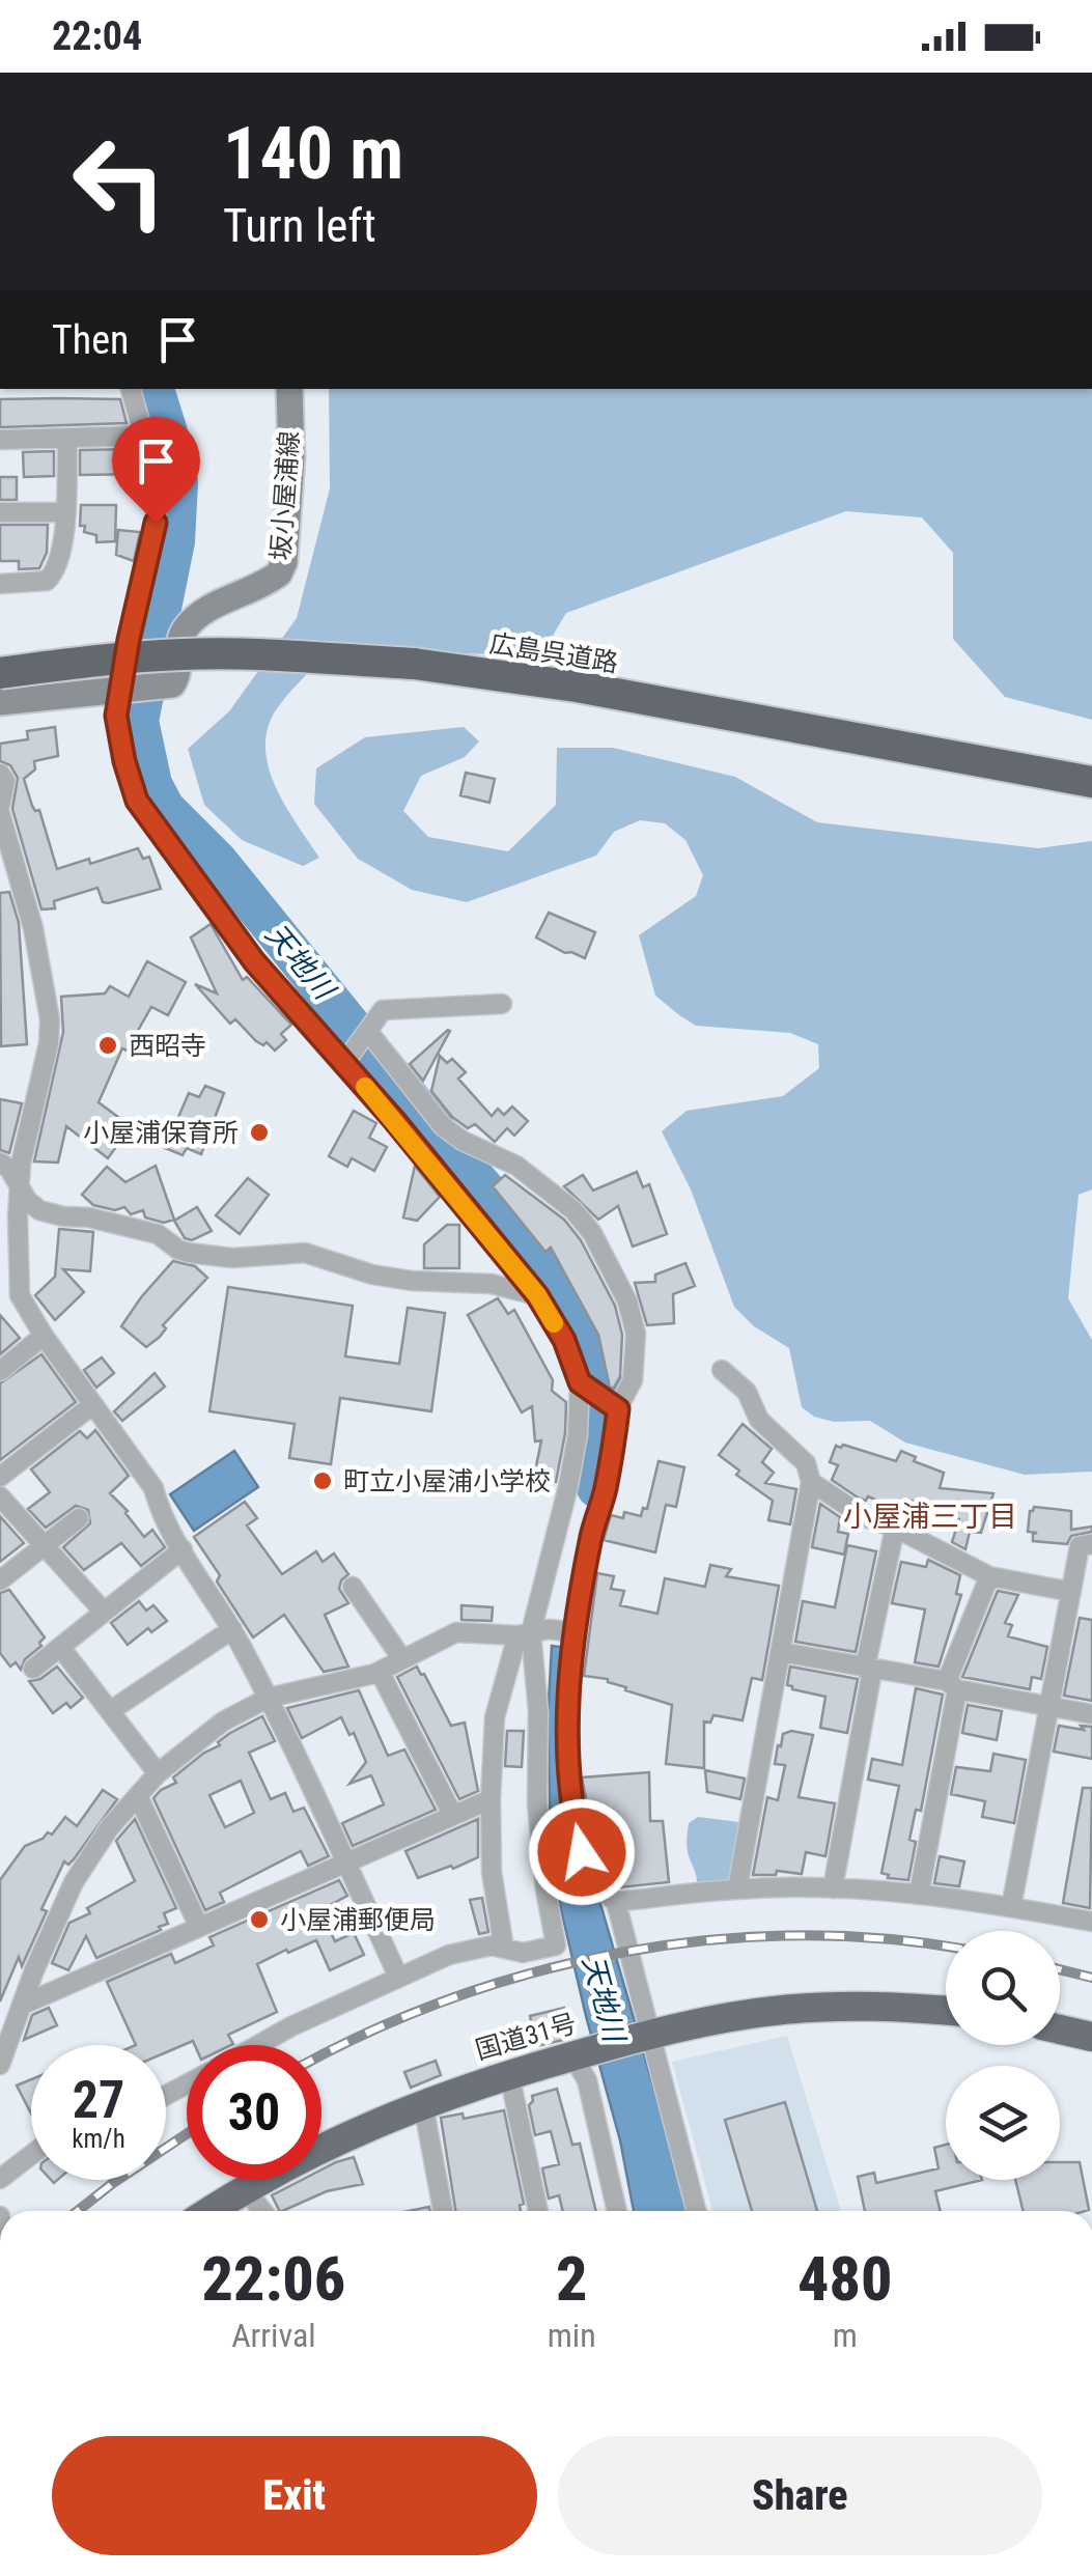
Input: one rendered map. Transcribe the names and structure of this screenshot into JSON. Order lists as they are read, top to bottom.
{
  "streets": {
    "highway": ["広島呉道路", "国道31号"],
    "main road": ["坂小屋浦線"]
  },
  "districts": ["小屋浦三丁目"],
  "water": ["天地川"],
  "places": [
    "西昭寺",
    "小屋浦保育所",
    "町立小屋浦小学校",
    "小屋浦郵便局"
  ],
  "page": {
    "status": "22:04",
    "turn": ["140 m", "Turn left"],
    "then": "Then",
    "speed": "27 km/h",
    "limit": "30",
    "eta": [
      "22:06",
      "Arrival",
      "2",
      "min",
      "480",
      "m"
    ],
    "buttons": ["Exit", "Share"]
  }
}
